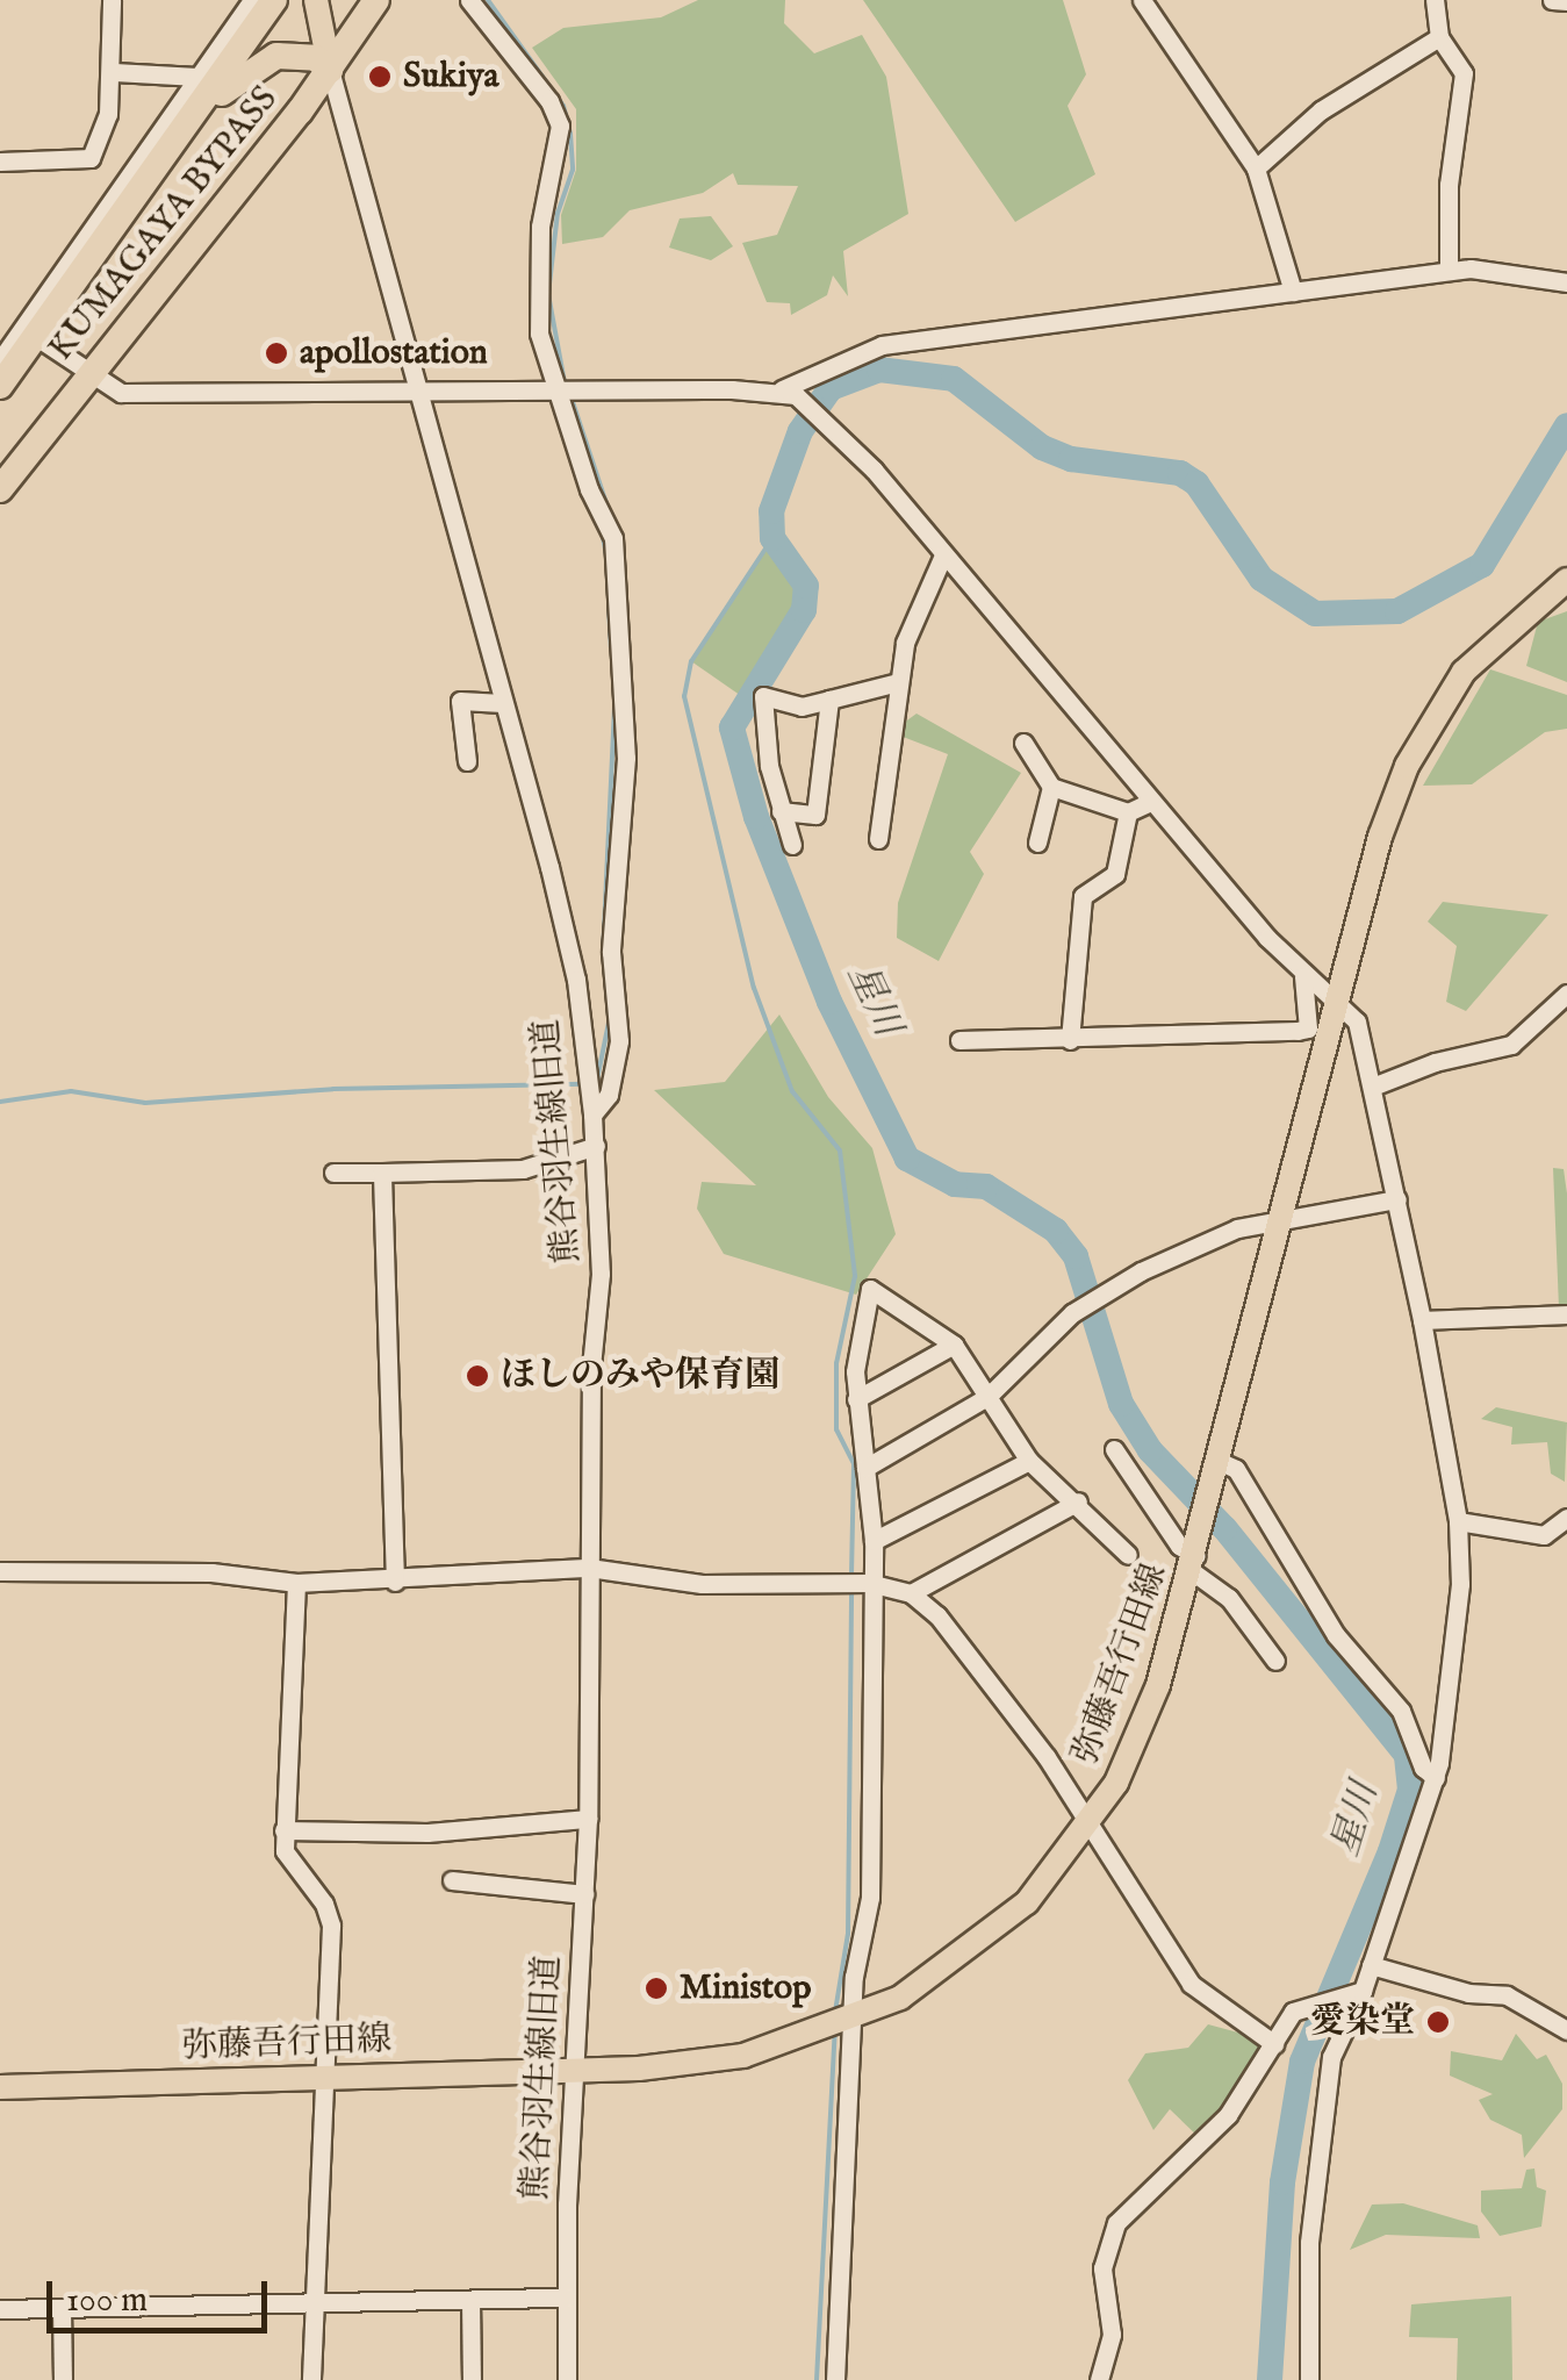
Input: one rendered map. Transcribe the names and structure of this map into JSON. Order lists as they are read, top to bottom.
{
  "streets": {
    "highway": ["KUMAGAYA BYPASS"],
    "main road": ["弥藤吾行田線"],
    "street": ["熊谷羽生線旧道"]
  },
  "crossings": [
    ["KUMAGAYA BYPASS", "熊谷羽生線旧道"],
    ["熊谷羽生線旧道", "弥藤吾行田線"]
  ],
  "water": ["星川"],
  "places": [
    "Sukiya",
    "apollostation",
    "ほしのみや保育園",
    "Ministop",
    "愛染堂"
  ],
  "scale_bar": "100 m"
}
